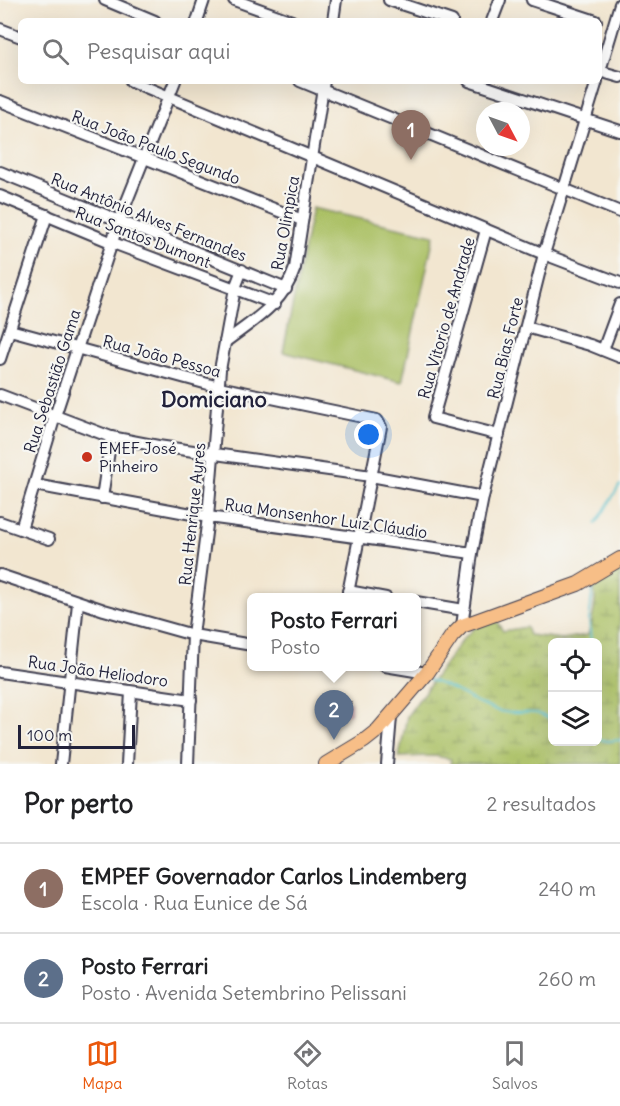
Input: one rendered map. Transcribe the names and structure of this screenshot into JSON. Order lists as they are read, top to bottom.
{
  "streets": {
    "street": [
      "Rua João Paulo Segundo",
      "Rua Antônio Alves Fernandes",
      "Rua Olimpica",
      "Rua Santos Dumont",
      "Rua Vitorio de Andrade",
      "Rua Bias Forte",
      "Rua João Pessoa",
      "Rua Sebastião Gama",
      "Rua Henrique Ayres",
      "Rua Monsenhor Luiz Cláudio",
      "Rua João Heliodoro"
    ]
  },
  "crossings": [
    ["Rua João Paulo Segundo", "Rua Olimpica"],
    ["Rua João Paulo Segundo", "Rua Sebastião Gama"],
    ["Rua Antônio Alves Fernandes", "Rua Olimpica"],
    ["Rua Antônio Alves Fernandes", "Rua Sebastião Gama"],
    ["Rua Antônio Alves Fernandes", "Rua Henrique Ayres"],
    ["Rua Olimpica", "Rua Santos Dumont"],
    ["Rua Olimpica", "Rua Henrique Ayres"],
    ["Rua Santos Dumont", "Rua Sebastião Gama"],
    ["Rua Santos Dumont", "Rua Henrique Ayres"],
    ["Rua Vitorio de Andrade", "Rua Bias Forte"],
    ["Rua Bias Forte", "Rua Monsenhor Luiz Cláudio"],
    ["Rua João Pessoa", "Rua Sebastião Gama"],
    ["Rua João Pessoa", "Rua Henrique Ayres"],
    ["Rua Sebastião Gama", "Rua Monsenhor Luiz Cláudio"],
    ["Rua Henrique Ayres", "Rua Monsenhor Luiz Cláudio"],
    ["Rua Henrique Ayres", "Rua João Heliodoro"]
  ],
  "districts": ["Domiciano"],
  "places": ["EMEF José Pinheiro"],
  "scale_bar": "100 m",
  "north": "bottom right",
  "page": {
    "search": "Pesquisar aqui",
    "pins": ["1", "2"],
    "popup": ["Posto Ferrari", "Posto"],
    "scale": "100 m",
    "heading": ["Por perto", "2 resultados"],
    "list": [
      {
        "mark": "1",
        "name": "EMPEF Governador Carlos Lindemberg",
        "note": "Escola · Rua Eunice de Sá",
        "value": "240 m"
      },
      {
        "mark": "2",
        "name": "Posto Ferrari",
        "note": "Posto · Avenida Setembrino Pelissani",
        "value": "260 m"
      }
    ],
    "nav": ["Mapa", "Rotas", "Salvos"]
  }
}
